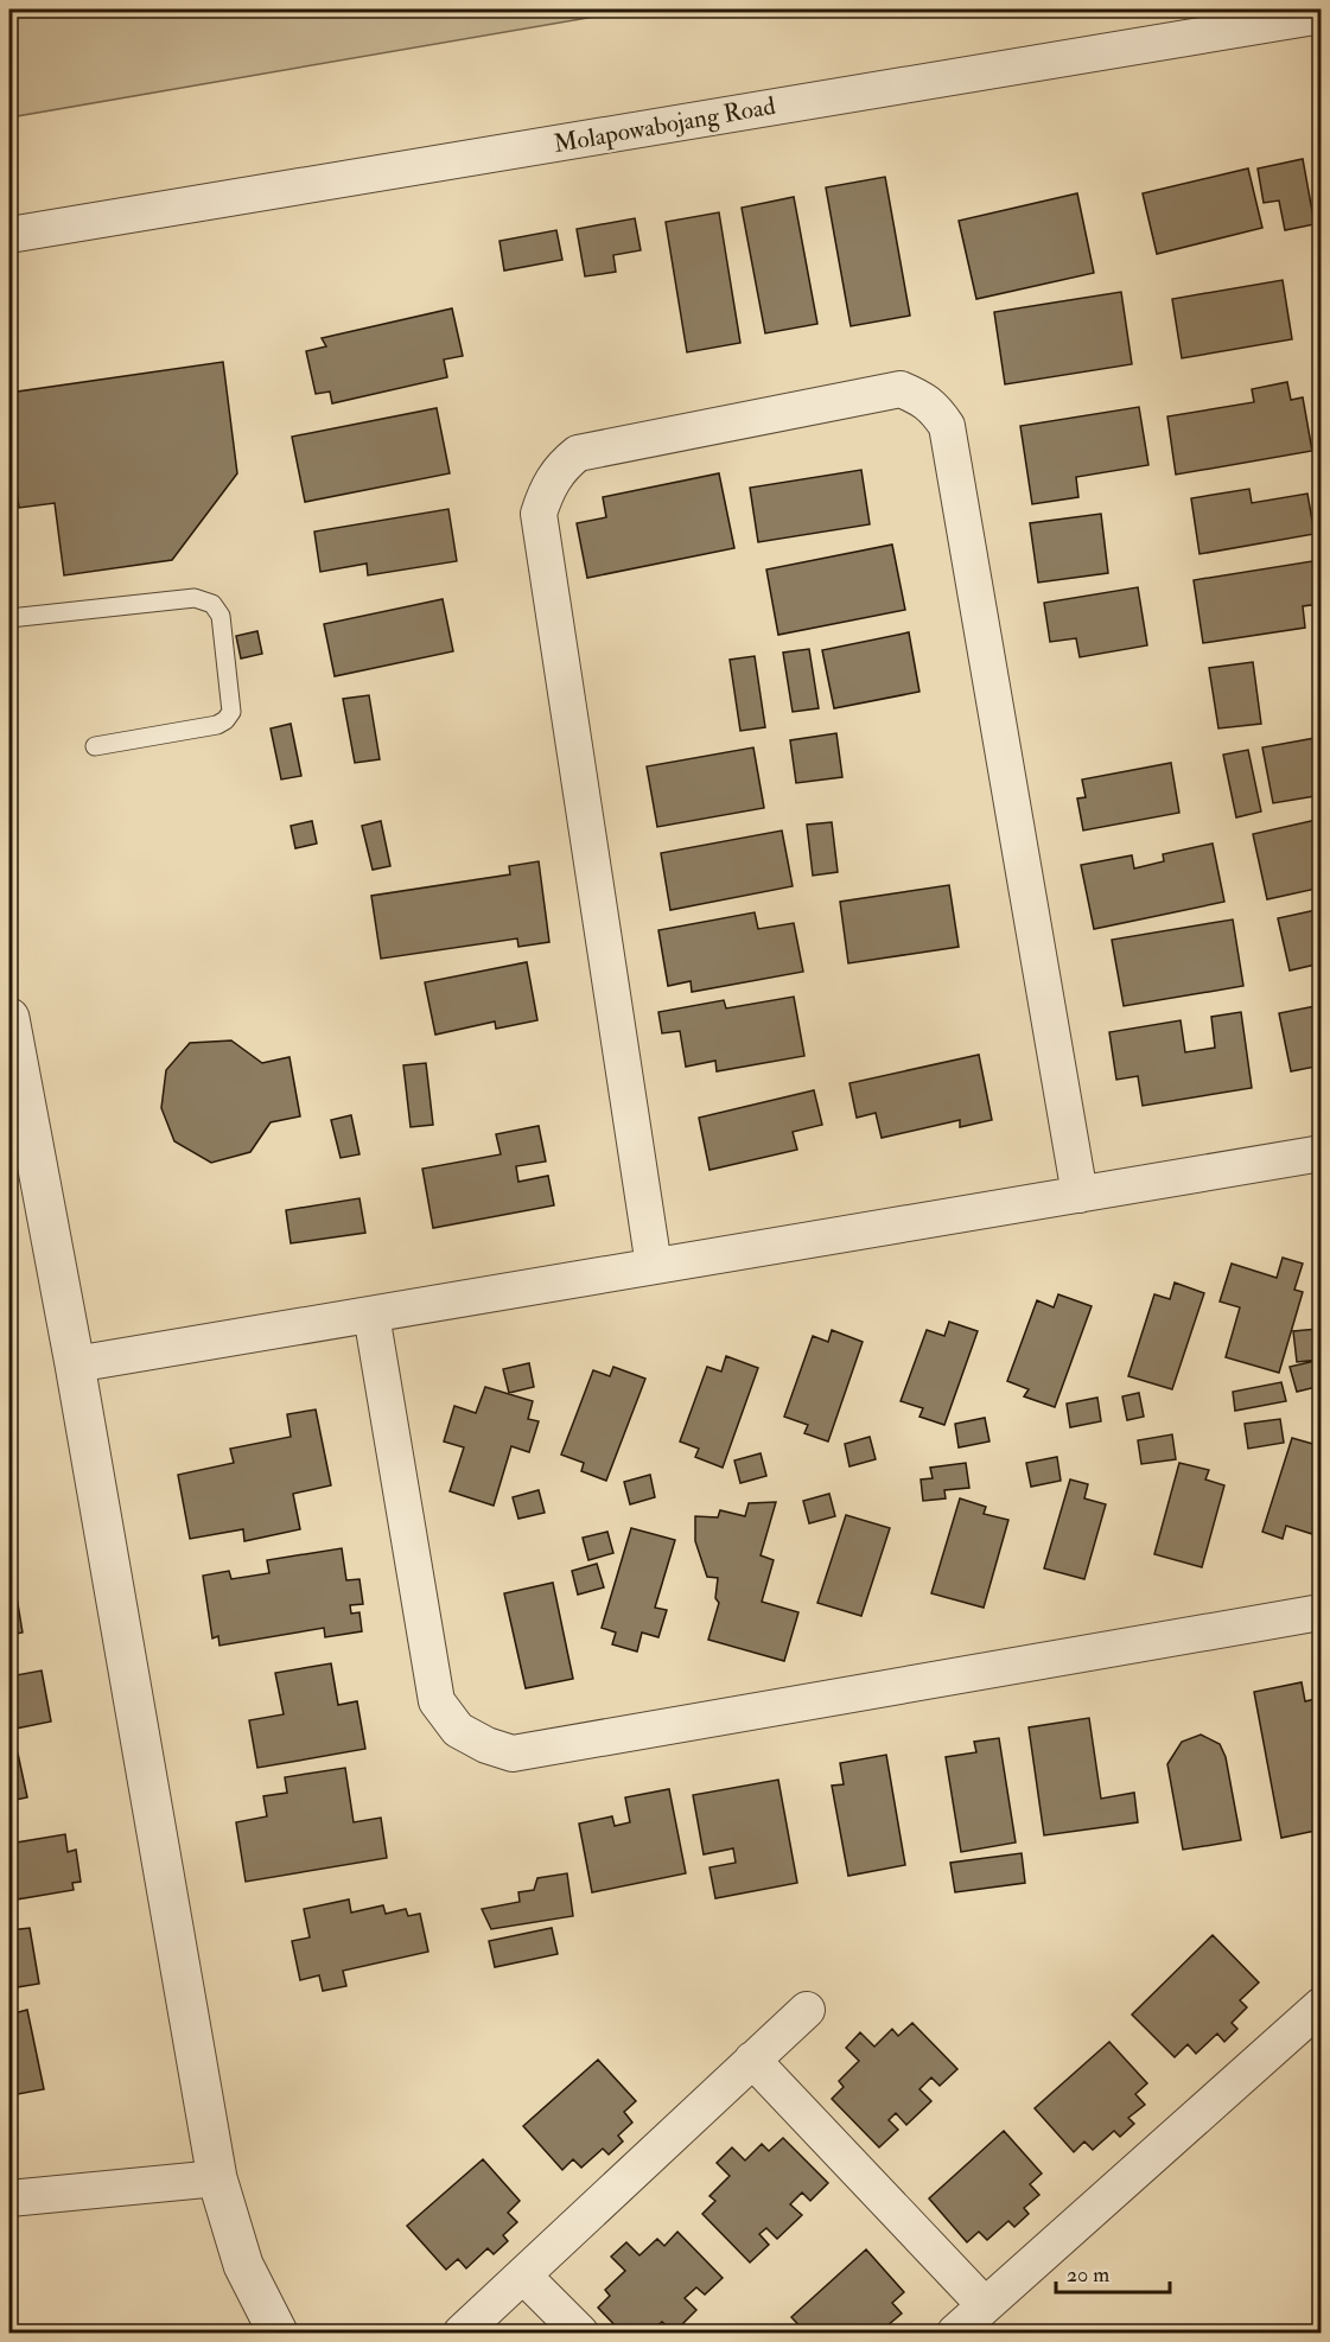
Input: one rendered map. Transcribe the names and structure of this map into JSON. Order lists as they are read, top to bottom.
{
  "streets": {
    "street": ["Molapowabojang Road"]
  },
  "scale_bar": "20 m"
}
